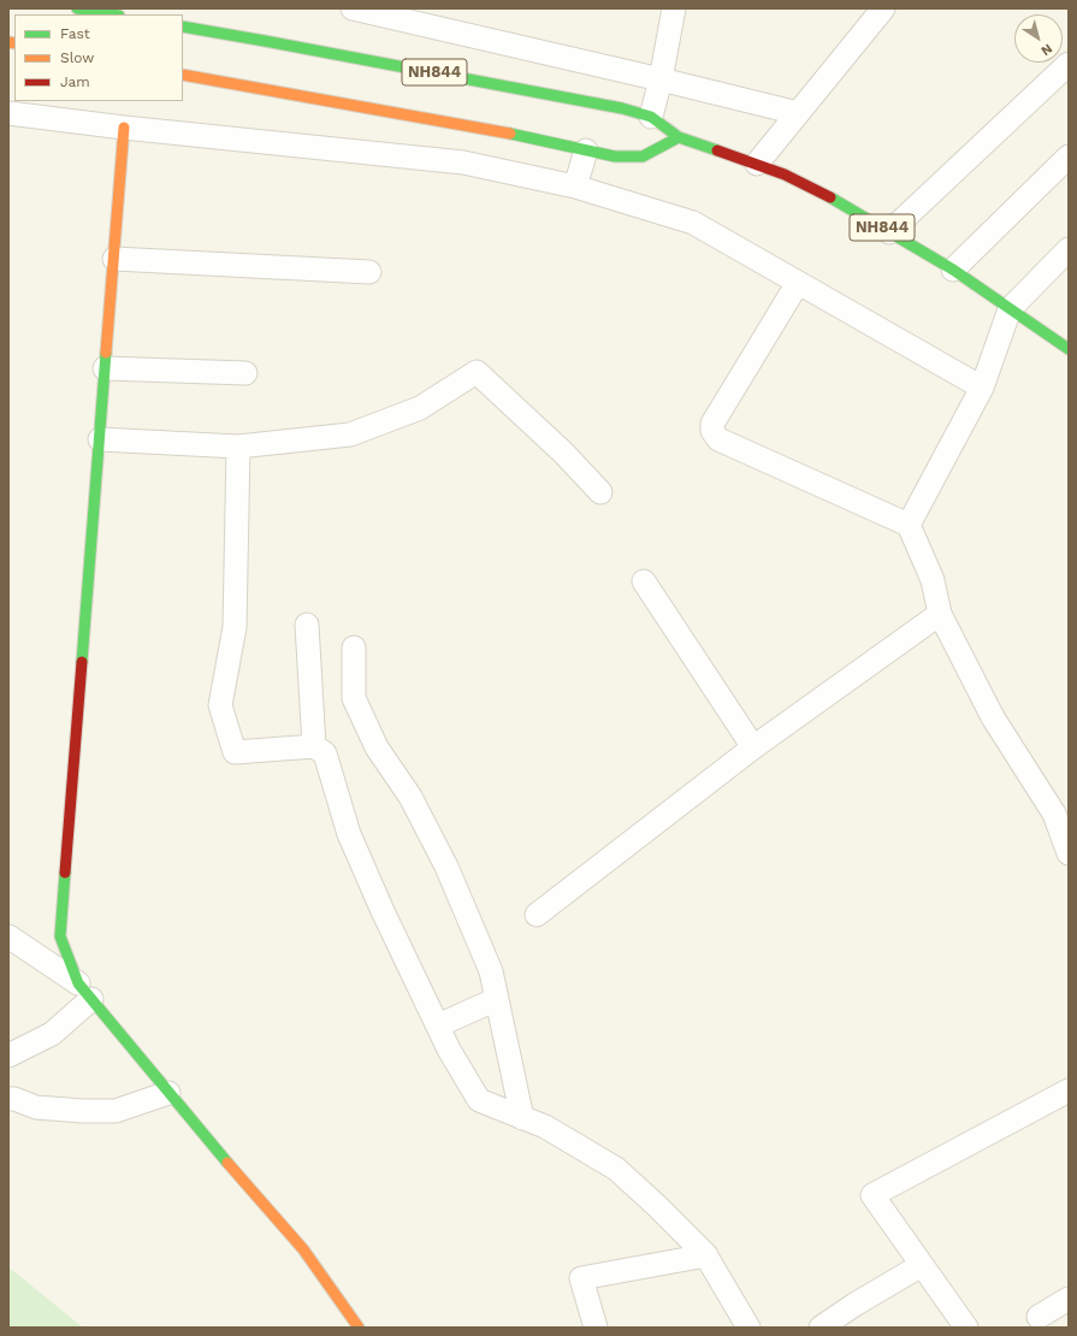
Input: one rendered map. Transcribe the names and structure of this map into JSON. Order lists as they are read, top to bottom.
{
  "streets": {
    "main road": ["NH844"]
  },
  "legend": ["Fast", "Slow", "Jam"],
  "north": "bottom right"
}
